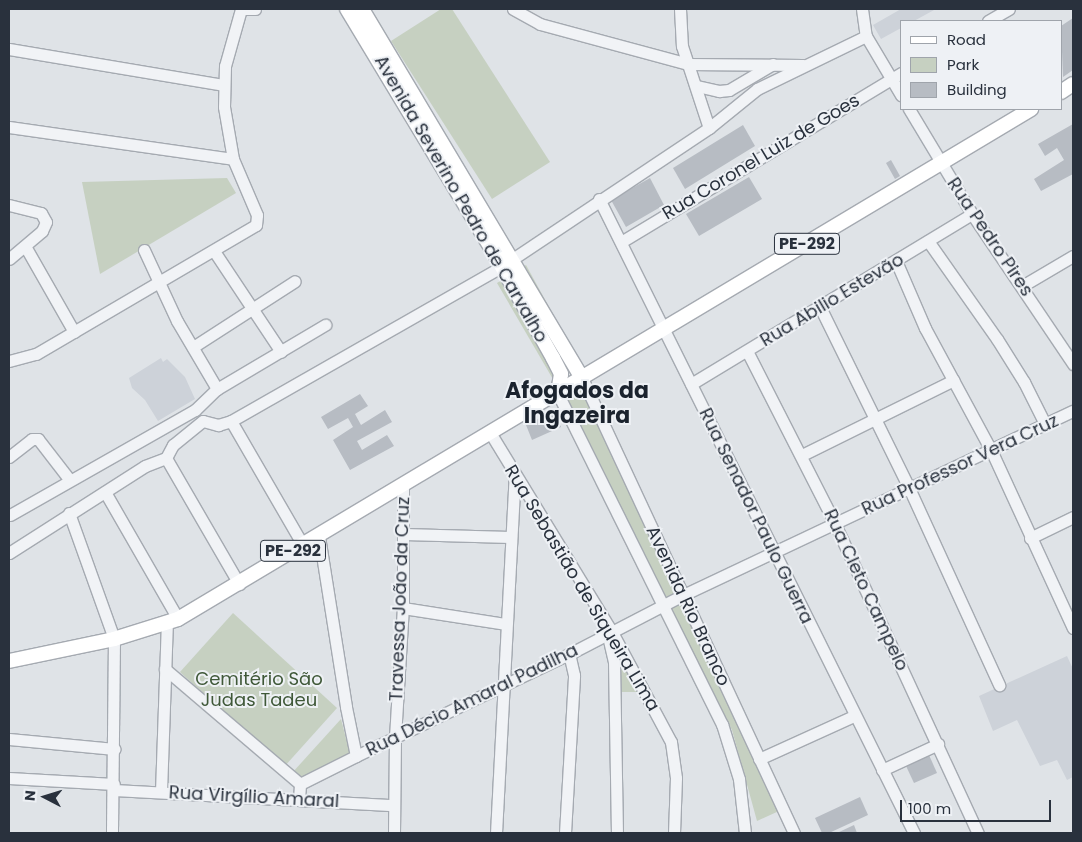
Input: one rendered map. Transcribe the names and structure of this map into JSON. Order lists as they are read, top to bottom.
{
  "streets": {
    "main road": ["Avenida Severino Pedro de Carvalho", "PE-292"],
    "street": [
      "Rua Coronel Luiz de Goes",
      "Rua Pedro Pires",
      "Rua Abilio Estevão",
      "Rua Professor Vera Cruz",
      "Rua Senador Paulo Guerra",
      "Rua Sebastião de Siqueira Lima",
      "Rua Cleto Campelo",
      "Travessa João da Cruz",
      "Avenida Rio Branco",
      "Rua Décio Amaral Padilha",
      "Rua Virgílio Amaral"
    ]
  },
  "crossings": [
    ["Rua Coronel Luiz de Goes", "Rua Senador Paulo Guerra"],
    ["Avenida Severino Pedro de Carvalho", "PE-292"],
    ["Avenida Severino Pedro de Carvalho", "Avenida Rio Branco"],
    ["Rua Pedro Pires", "PE-292"],
    ["Rua Pedro Pires", "Rua Abilio Estevão"],
    ["PE-292", "Rua Senador Paulo Guerra"],
    ["PE-292", "Rua Sebastião de Siqueira Lima"],
    ["PE-292", "Travessa João da Cruz"],
    ["PE-292", "Avenida Rio Branco"],
    ["Rua Abilio Estevão", "Rua Senador Paulo Guerra"],
    ["Rua Abilio Estevão", "Rua Cleto Campelo"],
    ["Rua Professor Vera Cruz", "Rua Senador Paulo Guerra"],
    ["Rua Professor Vera Cruz", "Rua Cleto Campelo"],
    ["Rua Professor Vera Cruz", "Avenida Rio Branco"],
    ["Rua Professor Vera Cruz", "Rua Décio Amaral Padilha"],
    ["Rua Sebastião de Siqueira Lima", "Rua Décio Amaral Padilha"],
    ["Travessa João da Cruz", "Rua Décio Amaral Padilha"],
    ["Travessa João da Cruz", "Rua Virgílio Amaral"],
    ["Avenida Rio Branco", "Rua Décio Amaral Padilha"]
  ],
  "districts": ["Afogados da Ingazeira"],
  "parks": ["Cemitério São Judas Tadeu"],
  "legend": ["Road", "Park", "Building"],
  "scale_bar": "100 m",
  "north": "left"
}
